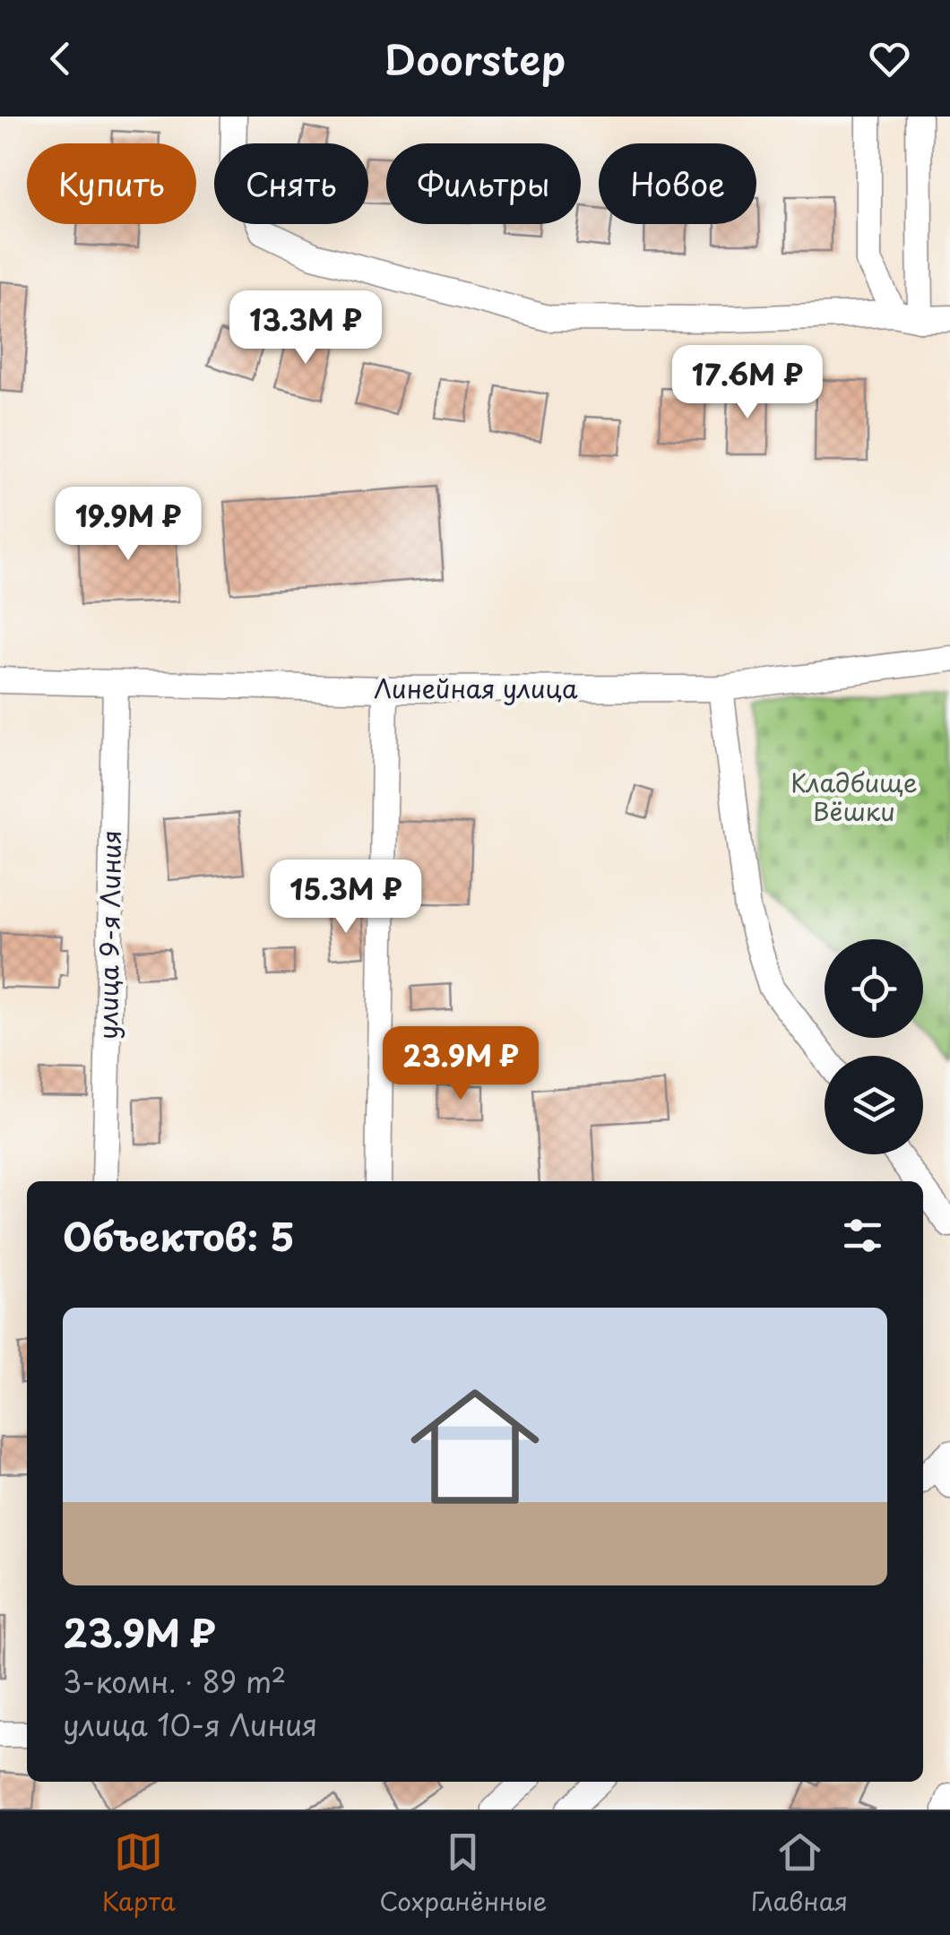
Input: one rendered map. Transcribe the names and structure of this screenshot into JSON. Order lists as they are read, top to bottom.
{
  "streets": {
    "street": ["Линейная улица", "улица 9-я Линия"]
  },
  "crossings": [
    ["Линейная улица", "улица 9-я Линия"]
  ],
  "parks": ["Кладбище Вёшки"],
  "page": {
    "header": "Doorstep",
    "chip": [
      "Купить",
      "Снять",
      "Фильтры",
      "Новое"
    ],
    "price": [
      "13.3M ₽",
      "17.6M ₽",
      "19.9M ₽",
      "15.3M ₽",
      "23.9M ₽"
    ],
    "heading": "Объектов: 5",
    "list": [
      {
        "name": "23.9M ₽",
        "note": "3-комн. · 89 m² · улица 10-я Линия"
      }
    ],
    "tabs": ["Карта", "Сохранённые", "Главная"]
  }
}
